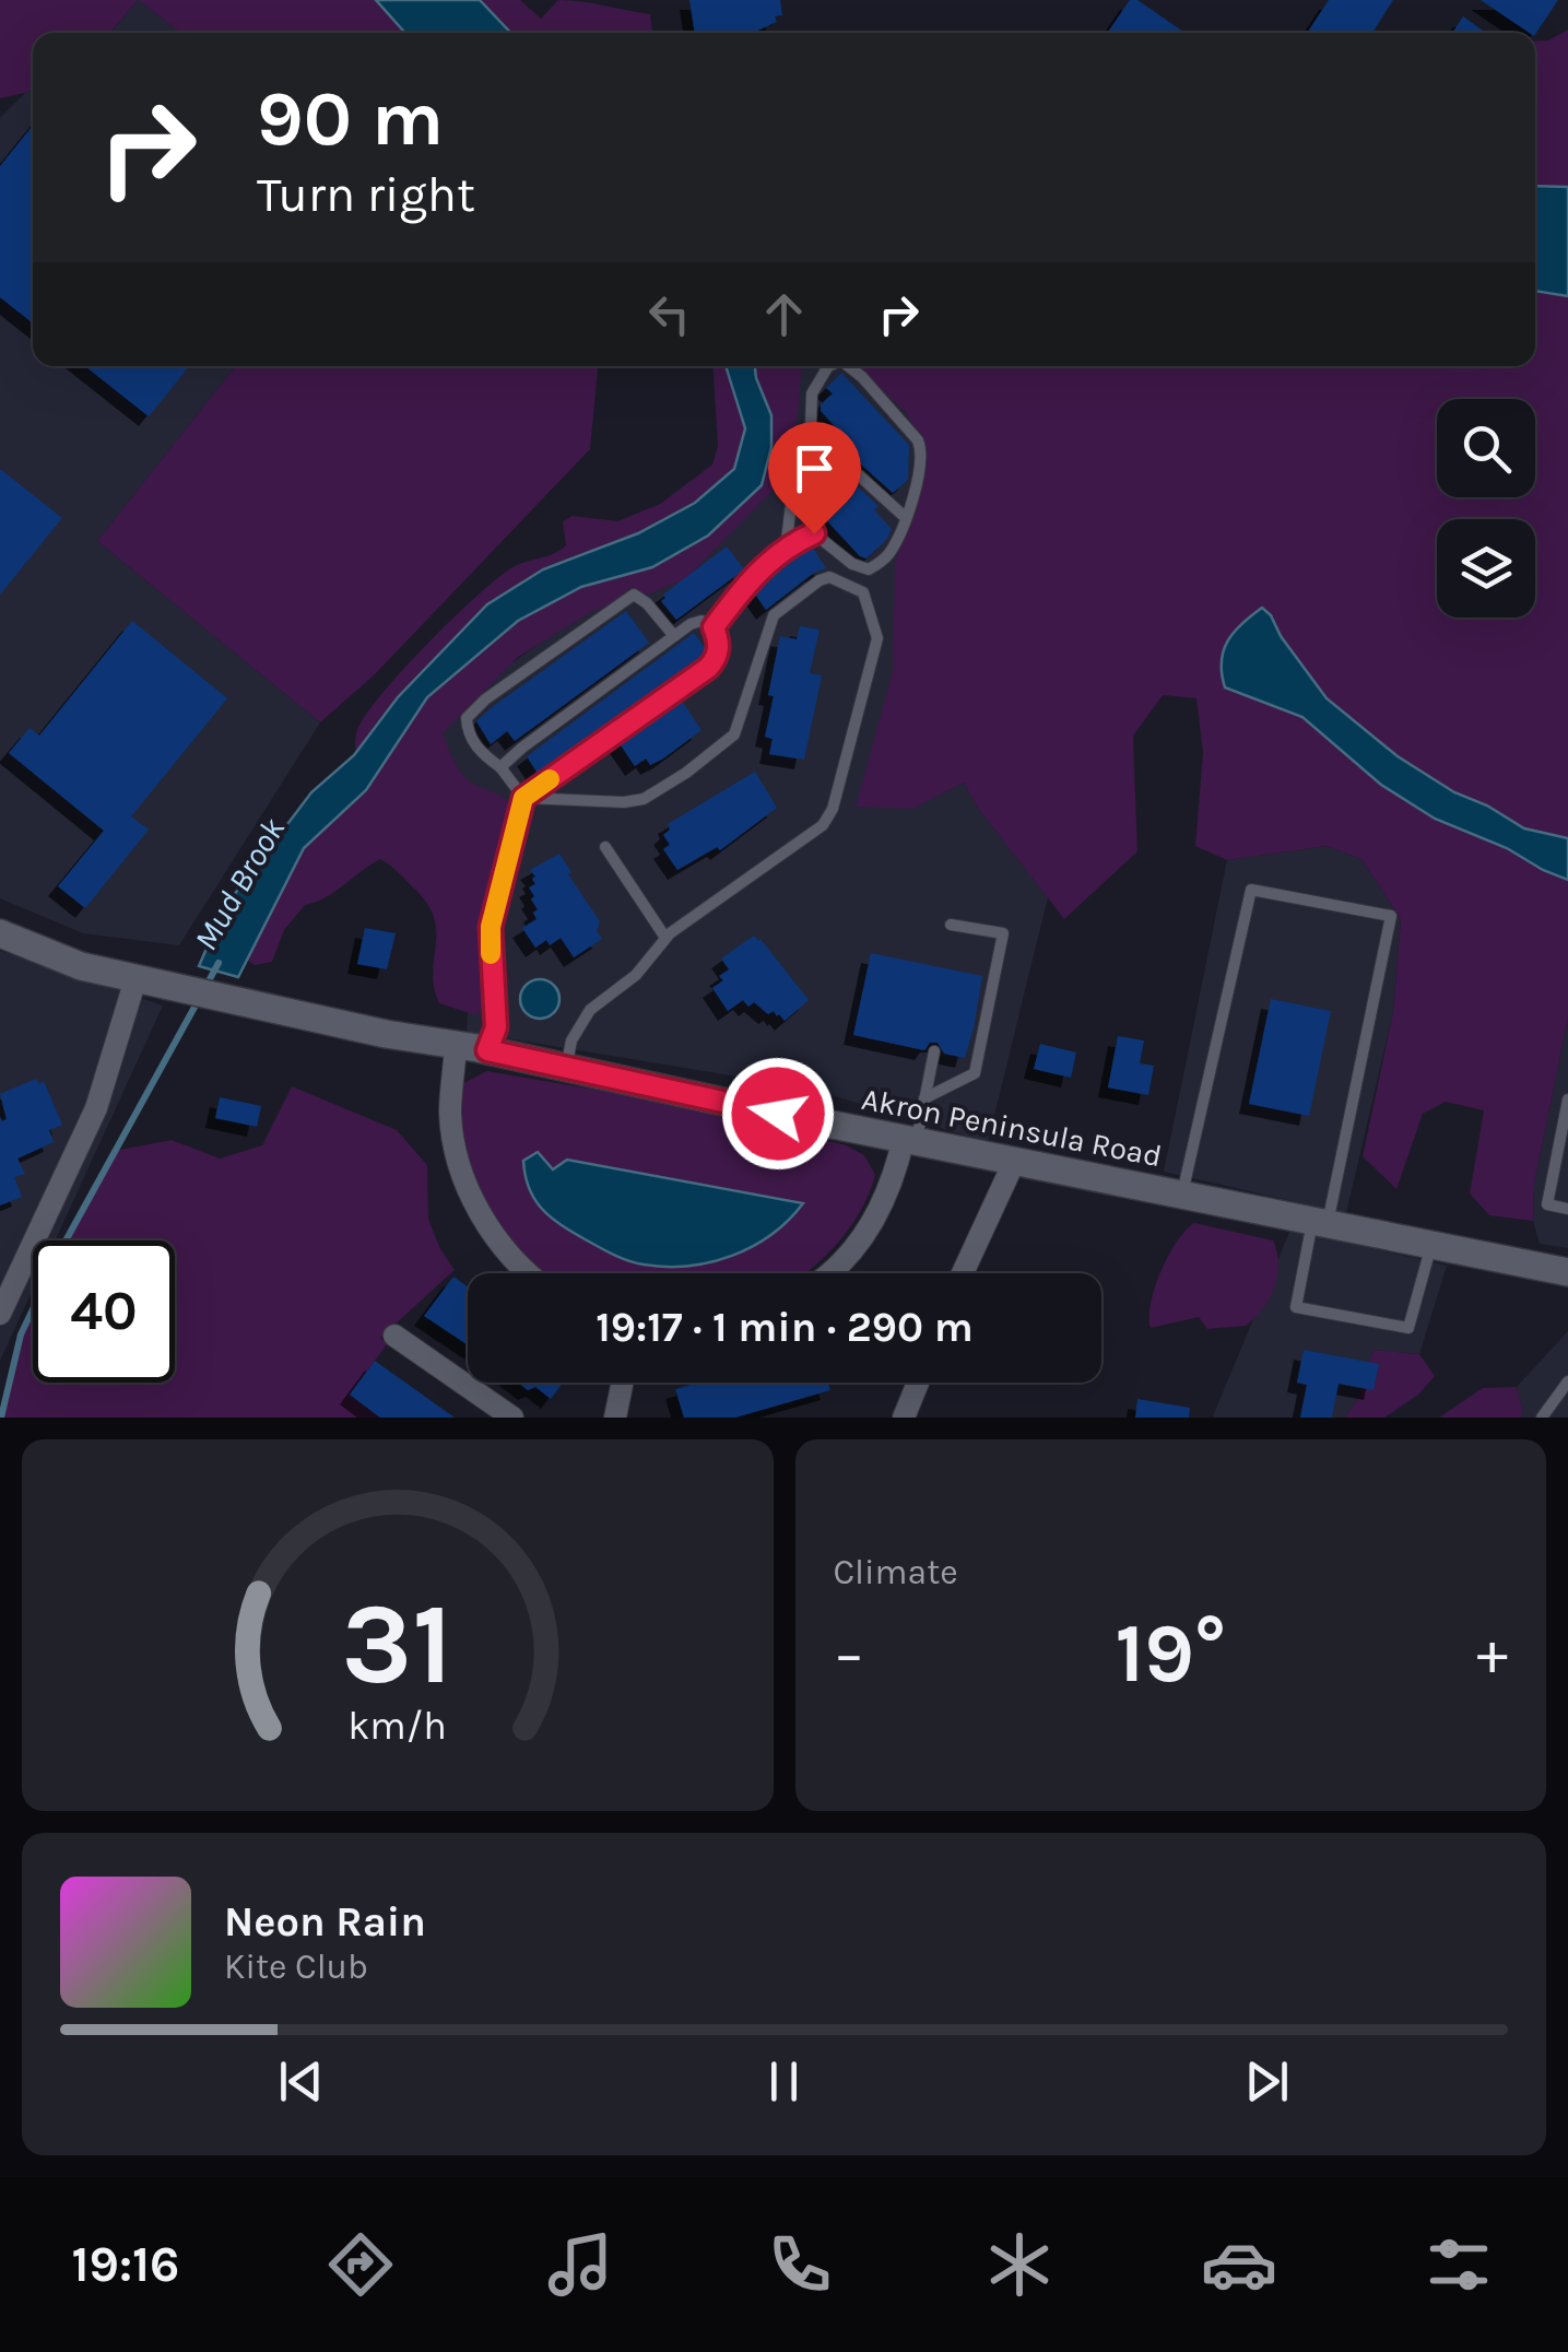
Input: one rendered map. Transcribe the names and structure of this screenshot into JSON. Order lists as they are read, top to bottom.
{
  "streets": {
    "street": ["Akron Peninsula Road"]
  },
  "water": ["Mud Brook"],
  "page": {
    "turn": ["90 m", "Turn right"],
    "limit": "40",
    "trip": "19:17 · 1 min · 290 m",
    "tile": "Climate",
    "heat": ["−", "19°", "+"],
    "song": ["Neon Rain", "Kite Club"],
    "tabs": "19:16",
    "gauge": ["31", "km/h"]
  }
}
